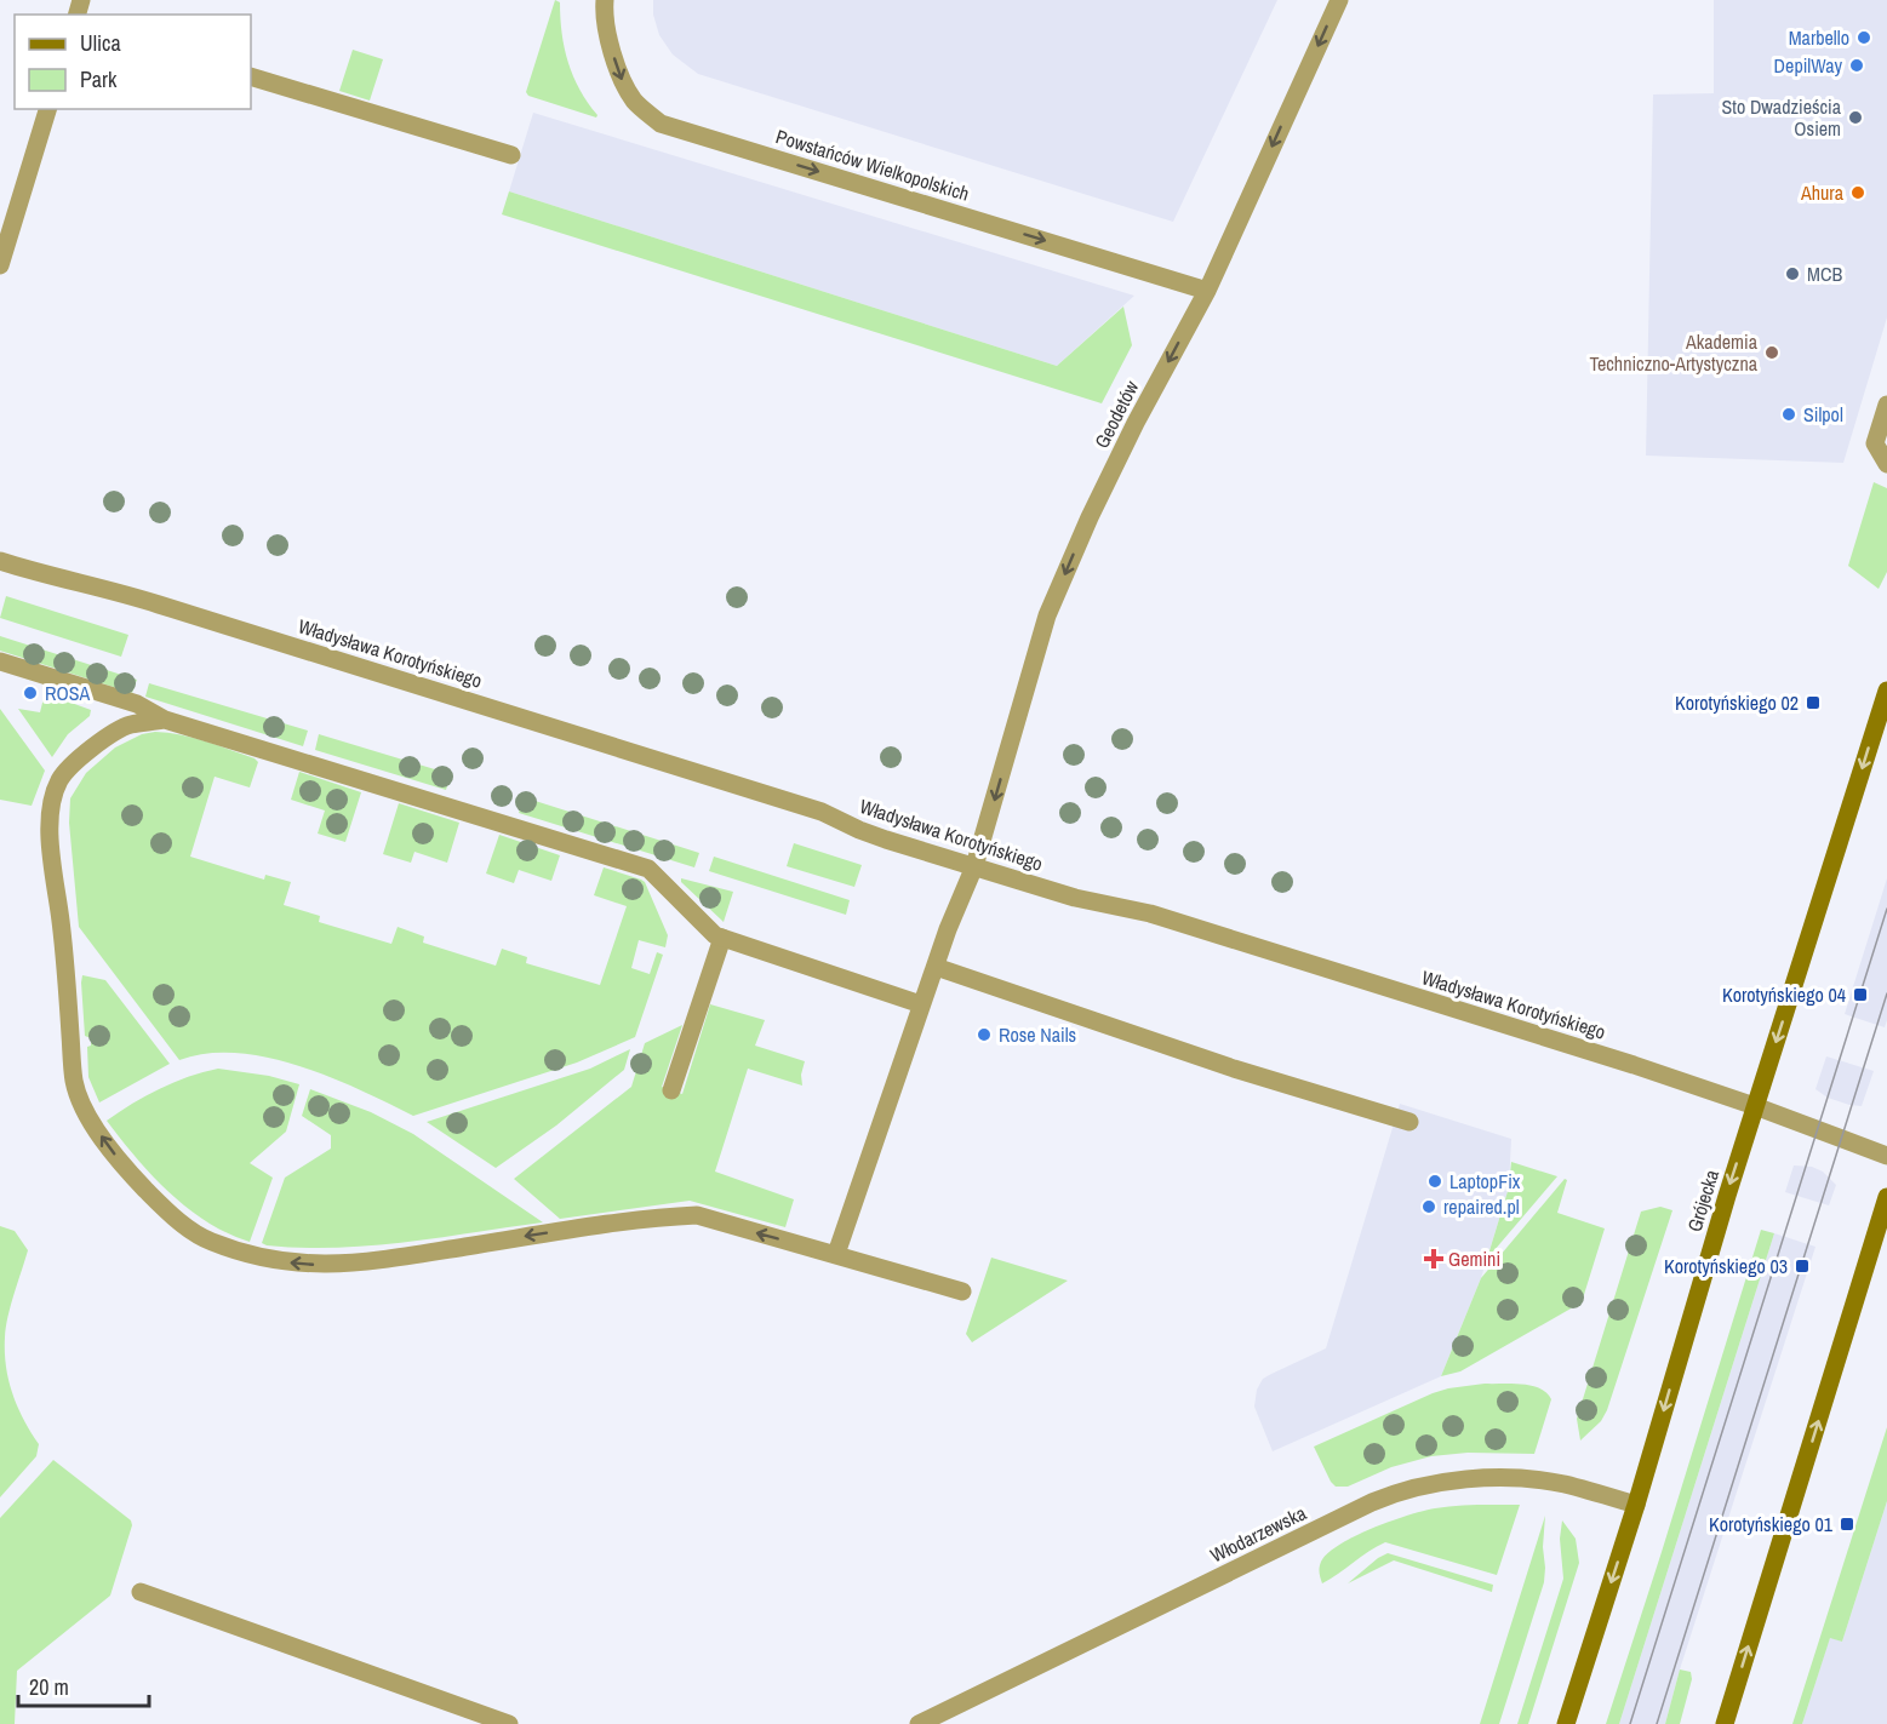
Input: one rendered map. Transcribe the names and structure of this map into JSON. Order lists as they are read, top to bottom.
{
  "streets": {
    "main road": ["Grójecka"],
    "street": [
      "Powstańców Wielkopolskich",
      "Geodetów",
      "Władysława Korotyńskiego",
      "Włodarzewska"
    ]
  },
  "crossings": [
    ["Powstańców Wielkopolskich", "Geodetów"],
    ["Geodetów", "Władysława Korotyńskiego"],
    ["Władysława Korotyńskiego", "Grójecka"],
    ["Grójecka", "Włodarzewska"]
  ],
  "one_way": ["Powstańców Wielkopolskich", "Geodetów"],
  "places": {
    "other": [
      "Marbello",
      "DepilWay",
      "Sto Dwadzieścia Osiem",
      "Ahura",
      "MCB",
      "Akademia Techniczno-Artystyczna",
      "Silpol",
      "ROSA",
      "Rose Nails",
      "LaptopFix",
      "repaired.pl"
    ],
    "transit": [
      "Korotyńskiego 02",
      "Korotyńskiego 04",
      "Korotyńskiego 03",
      "Korotyńskiego 01"
    ],
    "health": ["Gemini"]
  },
  "legend": ["Ulica", "Park"],
  "scale_bar": "20 m"
}
